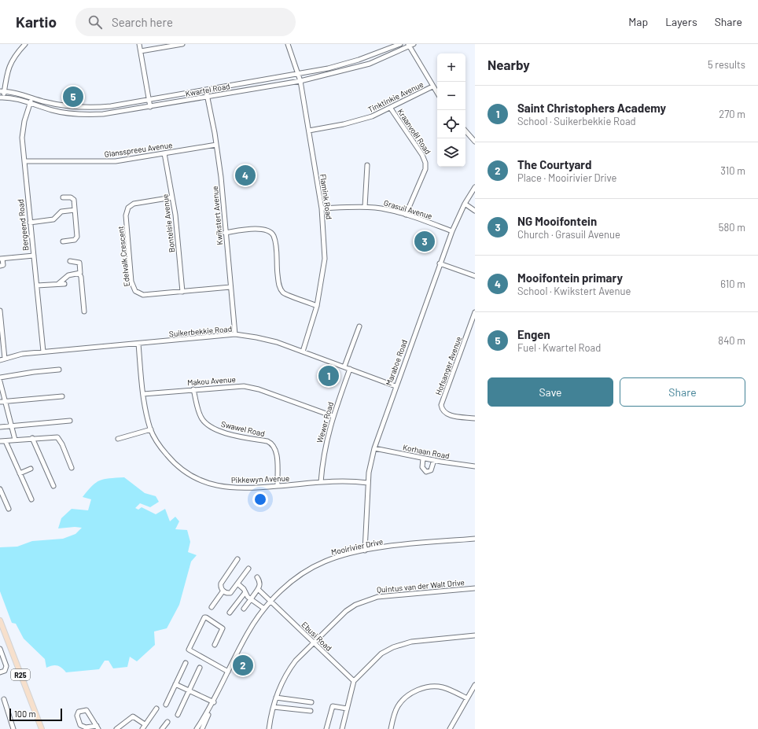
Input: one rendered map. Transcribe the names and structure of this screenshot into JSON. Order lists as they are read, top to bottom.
{
  "streets": {
    "main road": ["R25"],
    "street": [
      "Kwartel Road",
      "Tinktinkie Avenue",
      "Kraanvoël Road",
      "Glansspreeu Avenue",
      "Flamink Road",
      "Grasuil Avenue",
      "Kwikstert Avenue",
      "Bontelsie Avenue",
      "Bergeend Road",
      "Edelvalk Crescent",
      "Suikerbekkie Road",
      "Maraboe Road",
      "Hofsanger Avenue",
      "Makou Avenue",
      "Wewer Road",
      "Swawel Road",
      "Korhaan Road",
      "Pikkewyn Avenue",
      "Mooirivier Drive",
      "Quintus van der Walt Drive",
      "Ebusi Road"
    ]
  },
  "crossings": [
    ["Kwartel Road", "Flamink Road"],
    ["Kwartel Road", "Kwikstert Avenue"],
    ["Kwartel Road", "Bergeend Road"],
    ["Tinktinkie Avenue", "Kraanvoël Road"],
    ["Tinktinkie Avenue", "Flamink Road"],
    ["Kraanvoël Road", "Grasuil Avenue"],
    ["Glansspreeu Avenue", "Kwikstert Avenue"],
    ["Glansspreeu Avenue", "Bontelsie Avenue"],
    ["Glansspreeu Avenue", "Bergeend Road"],
    ["Flamink Road", "Grasuil Avenue"],
    ["Flamink Road", "Suikerbekkie Road"],
    ["Grasuil Avenue", "Maraboe Road"],
    ["Kwikstert Avenue", "Edelvalk Crescent"],
    ["Kwikstert Avenue", "Suikerbekkie Road"],
    ["Bontelsie Avenue", "Edelvalk Crescent"],
    ["Bergeend Road", "Suikerbekkie Road"],
    ["Suikerbekkie Road", "Maraboe Road"],
    ["Suikerbekkie Road", "Wewer Road"],
    ["Suikerbekkie Road", "Pikkewyn Avenue"],
    ["Maraboe Road", "Korhaan Road"],
    ["Maraboe Road", "Pikkewyn Avenue"],
    ["Maraboe Road", "Mooirivier Drive"],
    ["Makou Avenue", "Wewer Road"],
    ["Makou Avenue", "Swawel Road"],
    ["Makou Avenue", "Pikkewyn Avenue"],
    ["Wewer Road", "Pikkewyn Avenue"],
    ["Swawel Road", "Pikkewyn Avenue"],
    ["Mooirivier Drive", "Ebusi Road"],
    ["Quintus van der Walt Drive", "Ebusi Road"]
  ],
  "scale_bar": "100 m",
  "page": {
    "header": "Kartio",
    "search": "Search here",
    "nav": ["Map", "Layers", "Share"],
    "heading": ["Nearby", "5 results"],
    "map_buttons": ["+", "−"],
    "pins": [
      "5",
      "4",
      "3",
      "1",
      "2"
    ],
    "list": [
      {
        "mark": "1",
        "name": "Saint Christophers Academy",
        "note": "School · Suikerbekkie Road",
        "value": "270 m"
      },
      {
        "mark": "2",
        "name": "The Courtyard",
        "note": "Place · Mooirivier Drive",
        "value": "310 m"
      },
      {
        "mark": "3",
        "name": "NG Mooifontein",
        "note": "Church · Grasuil Avenue",
        "value": "580 m"
      },
      {
        "mark": "4",
        "name": "Mooifontein primary",
        "note": "School · Kwikstert Avenue",
        "value": "610 m"
      },
      {
        "mark": "5",
        "name": "Engen",
        "note": "Fuel · Kwartel Road",
        "value": "840 m"
      }
    ],
    "buttons": ["Save", "Share"],
    "scale": "100 m"
  }
}
